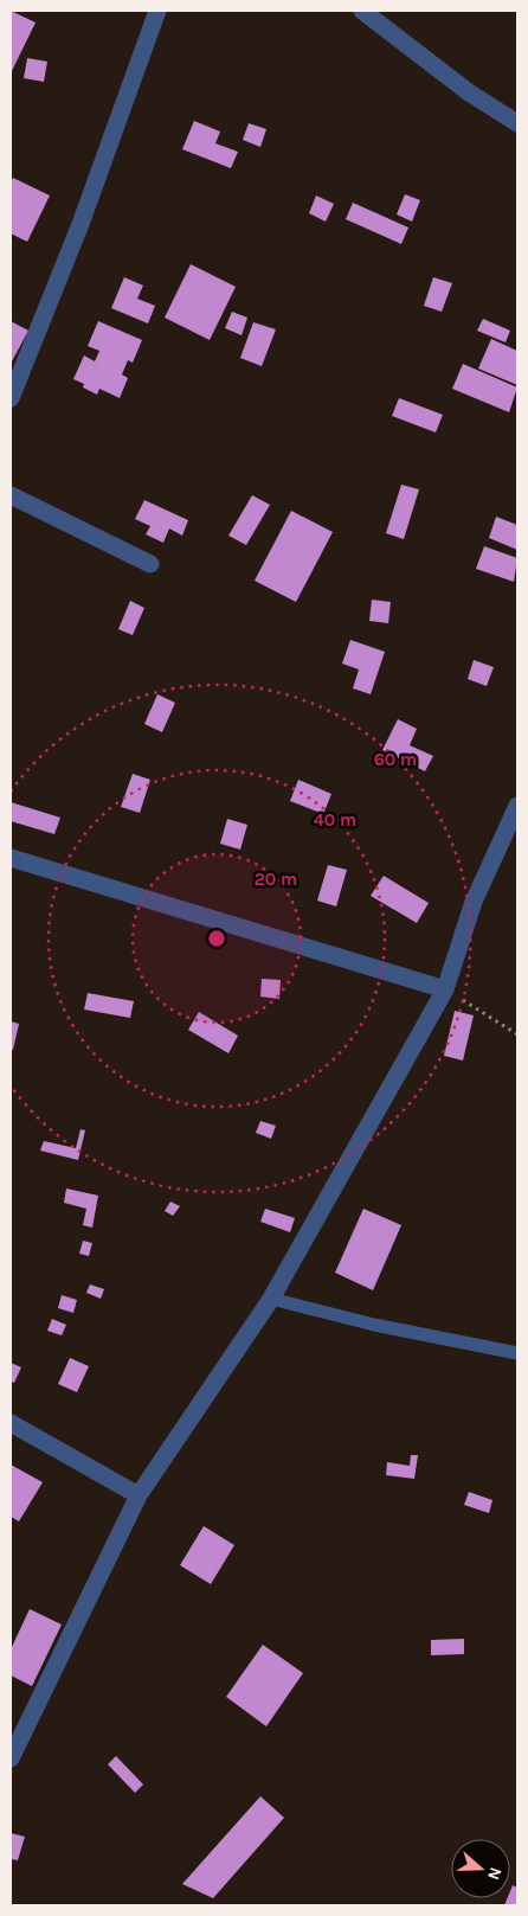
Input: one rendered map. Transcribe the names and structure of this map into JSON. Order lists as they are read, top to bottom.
{
  "north": "right",
  "rings": ["60 m", "40 m", "20 m"]
}
